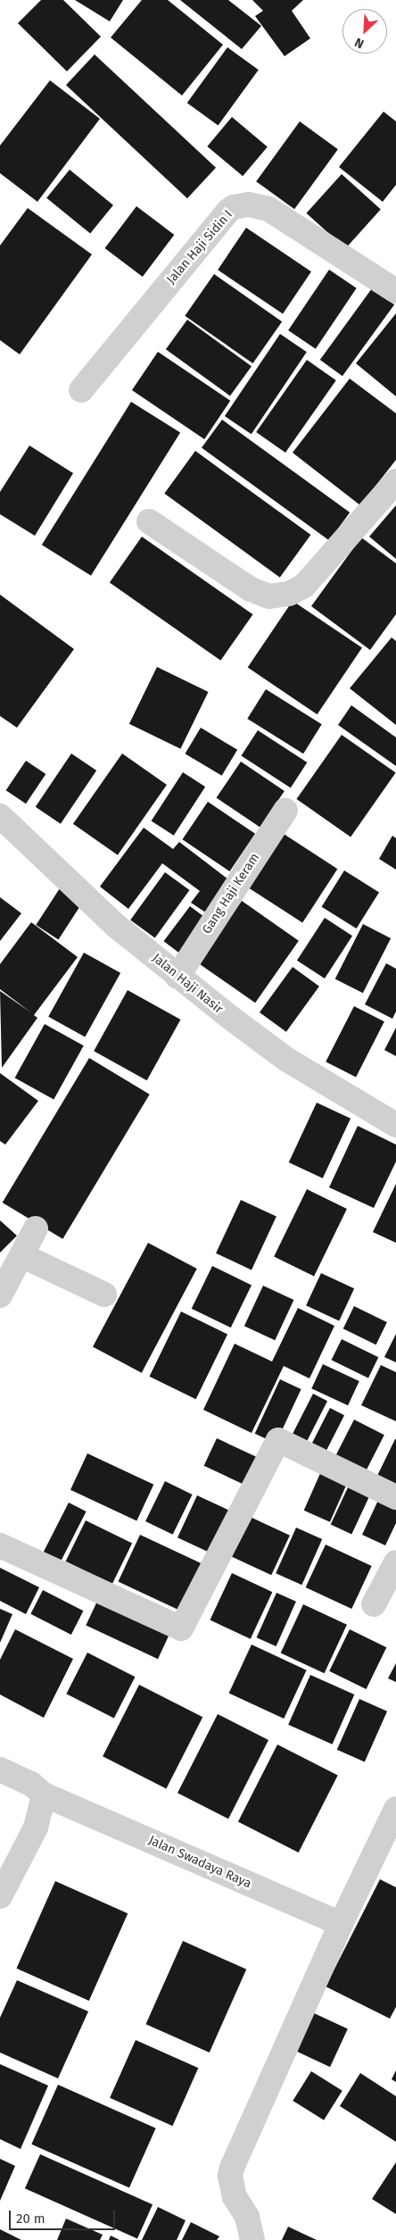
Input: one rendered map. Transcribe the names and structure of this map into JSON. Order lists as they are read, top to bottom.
{
  "streets": {
    "street": [
      "Jalan Haji Sidin I",
      "Gang Haji Keram",
      "Jalan Haji Nasir",
      "Jalan Swadaya Raya"
    ]
  },
  "crossings": [
    ["Gang Haji Keram", "Jalan Haji Nasir"]
  ],
  "scale_bar": "20 m",
  "north": "bottom left"
}
